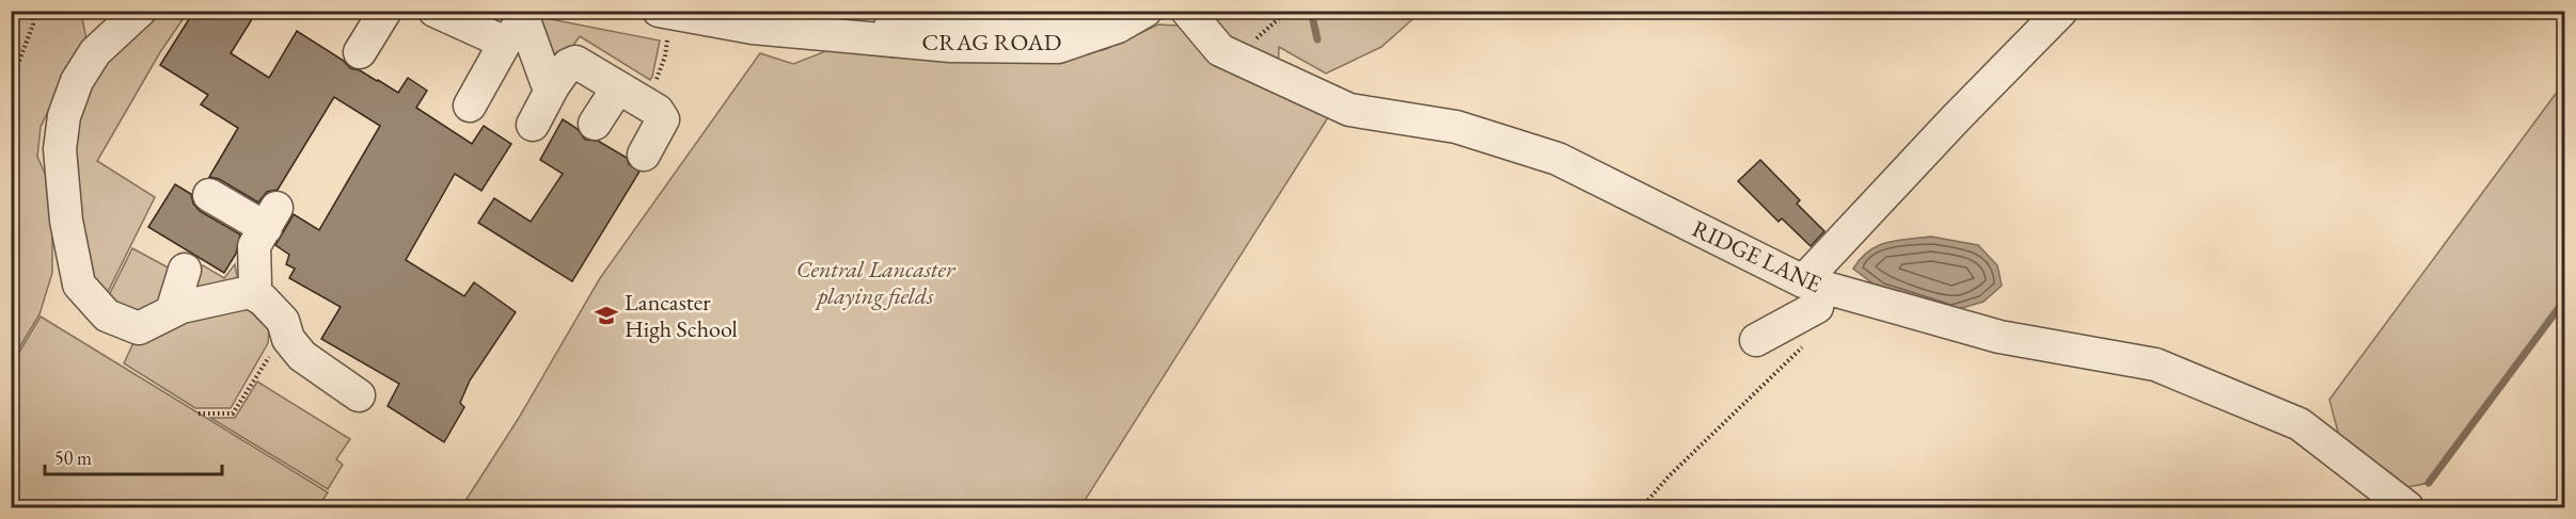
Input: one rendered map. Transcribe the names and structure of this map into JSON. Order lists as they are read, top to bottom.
{
  "streets": {
    "street": ["CRAG ROAD", "RIDGE LANE"]
  },
  "parks": ["Central Lancaster playing fields"],
  "places": {
    "school or university": ["Lancaster High School"]
  },
  "scale_bar": "50 m"
}
